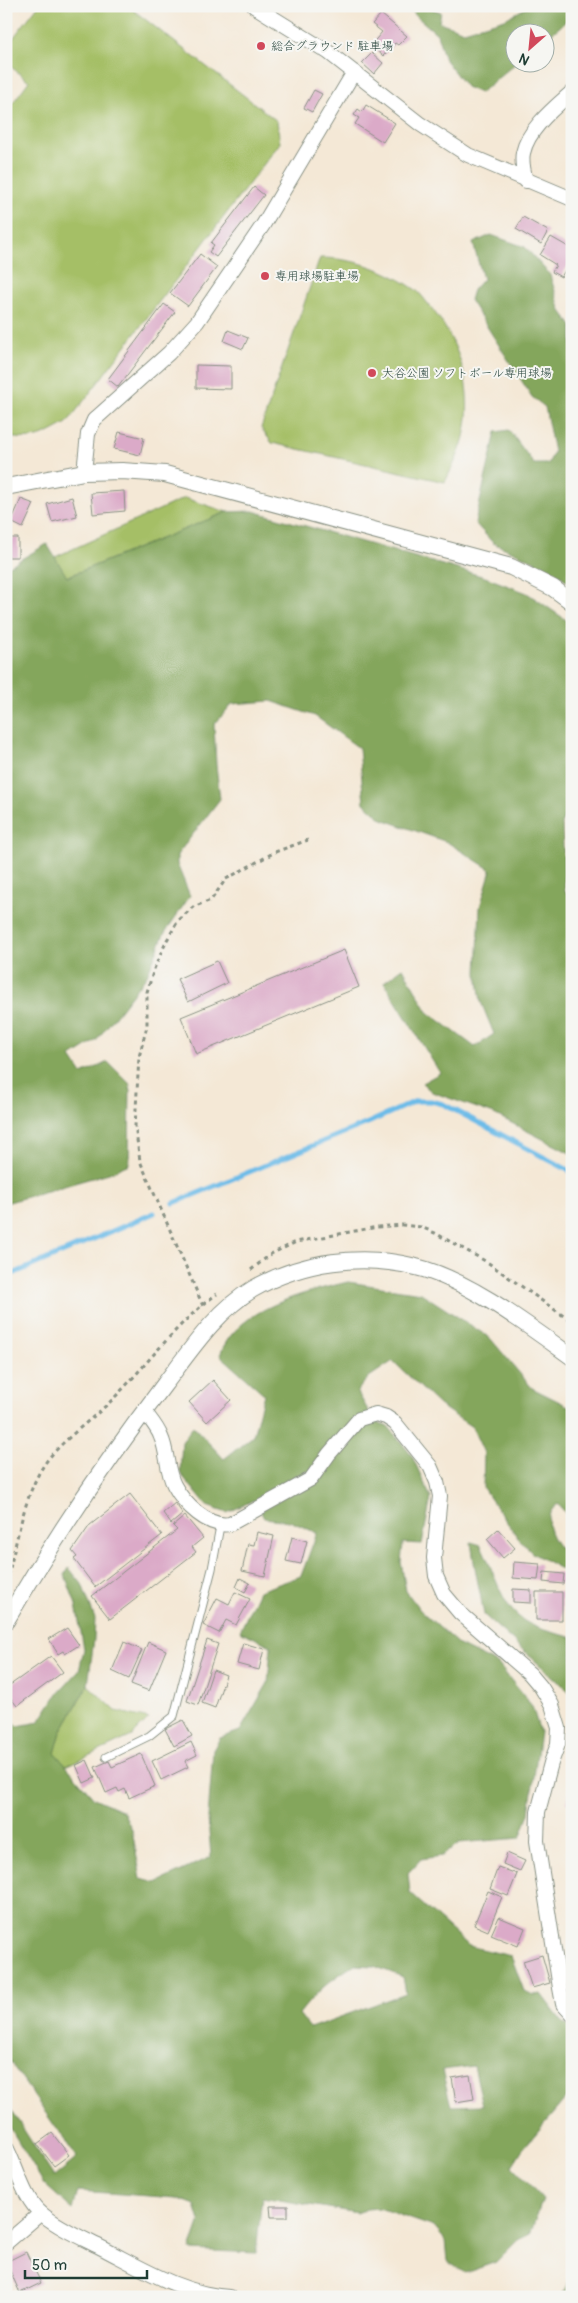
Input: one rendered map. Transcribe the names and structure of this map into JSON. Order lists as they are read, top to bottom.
{
  "places": ["総合グラウンド 駐車場", "専用球場駐車場", "大谷公園 ソフトボール専用球場"],
  "scale_bar": "50 m",
  "north": "bottom left"
}
